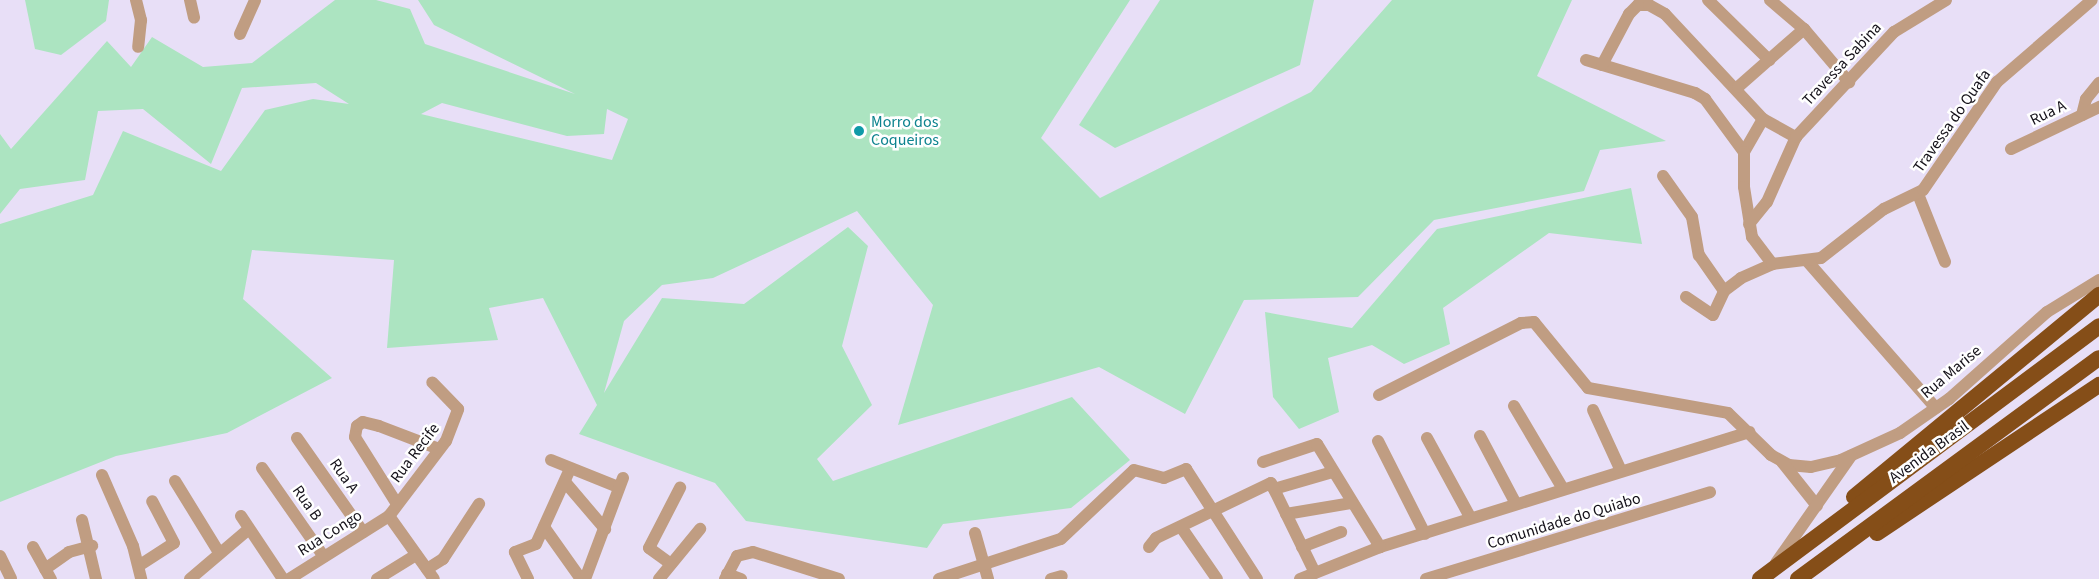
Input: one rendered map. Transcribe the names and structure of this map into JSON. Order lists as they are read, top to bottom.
{
  "streets": {
    "highway": ["Avenida Brasil"],
    "street": [
      "Travessa Sabina",
      "Rua A",
      "Travessa do Quafa",
      "Rua Marise",
      "Rua Recife",
      "Rua B",
      "Comunidade do Quiabo",
      "Rua Congo"
    ]
  },
  "crossings": [
    ["Rua A", "Rua Congo"],
    ["Rua Recife", "Rua Congo"],
    ["Rua B", "Rua Congo"]
  ],
  "places": ["Morro dos Coqueiros"]
}
